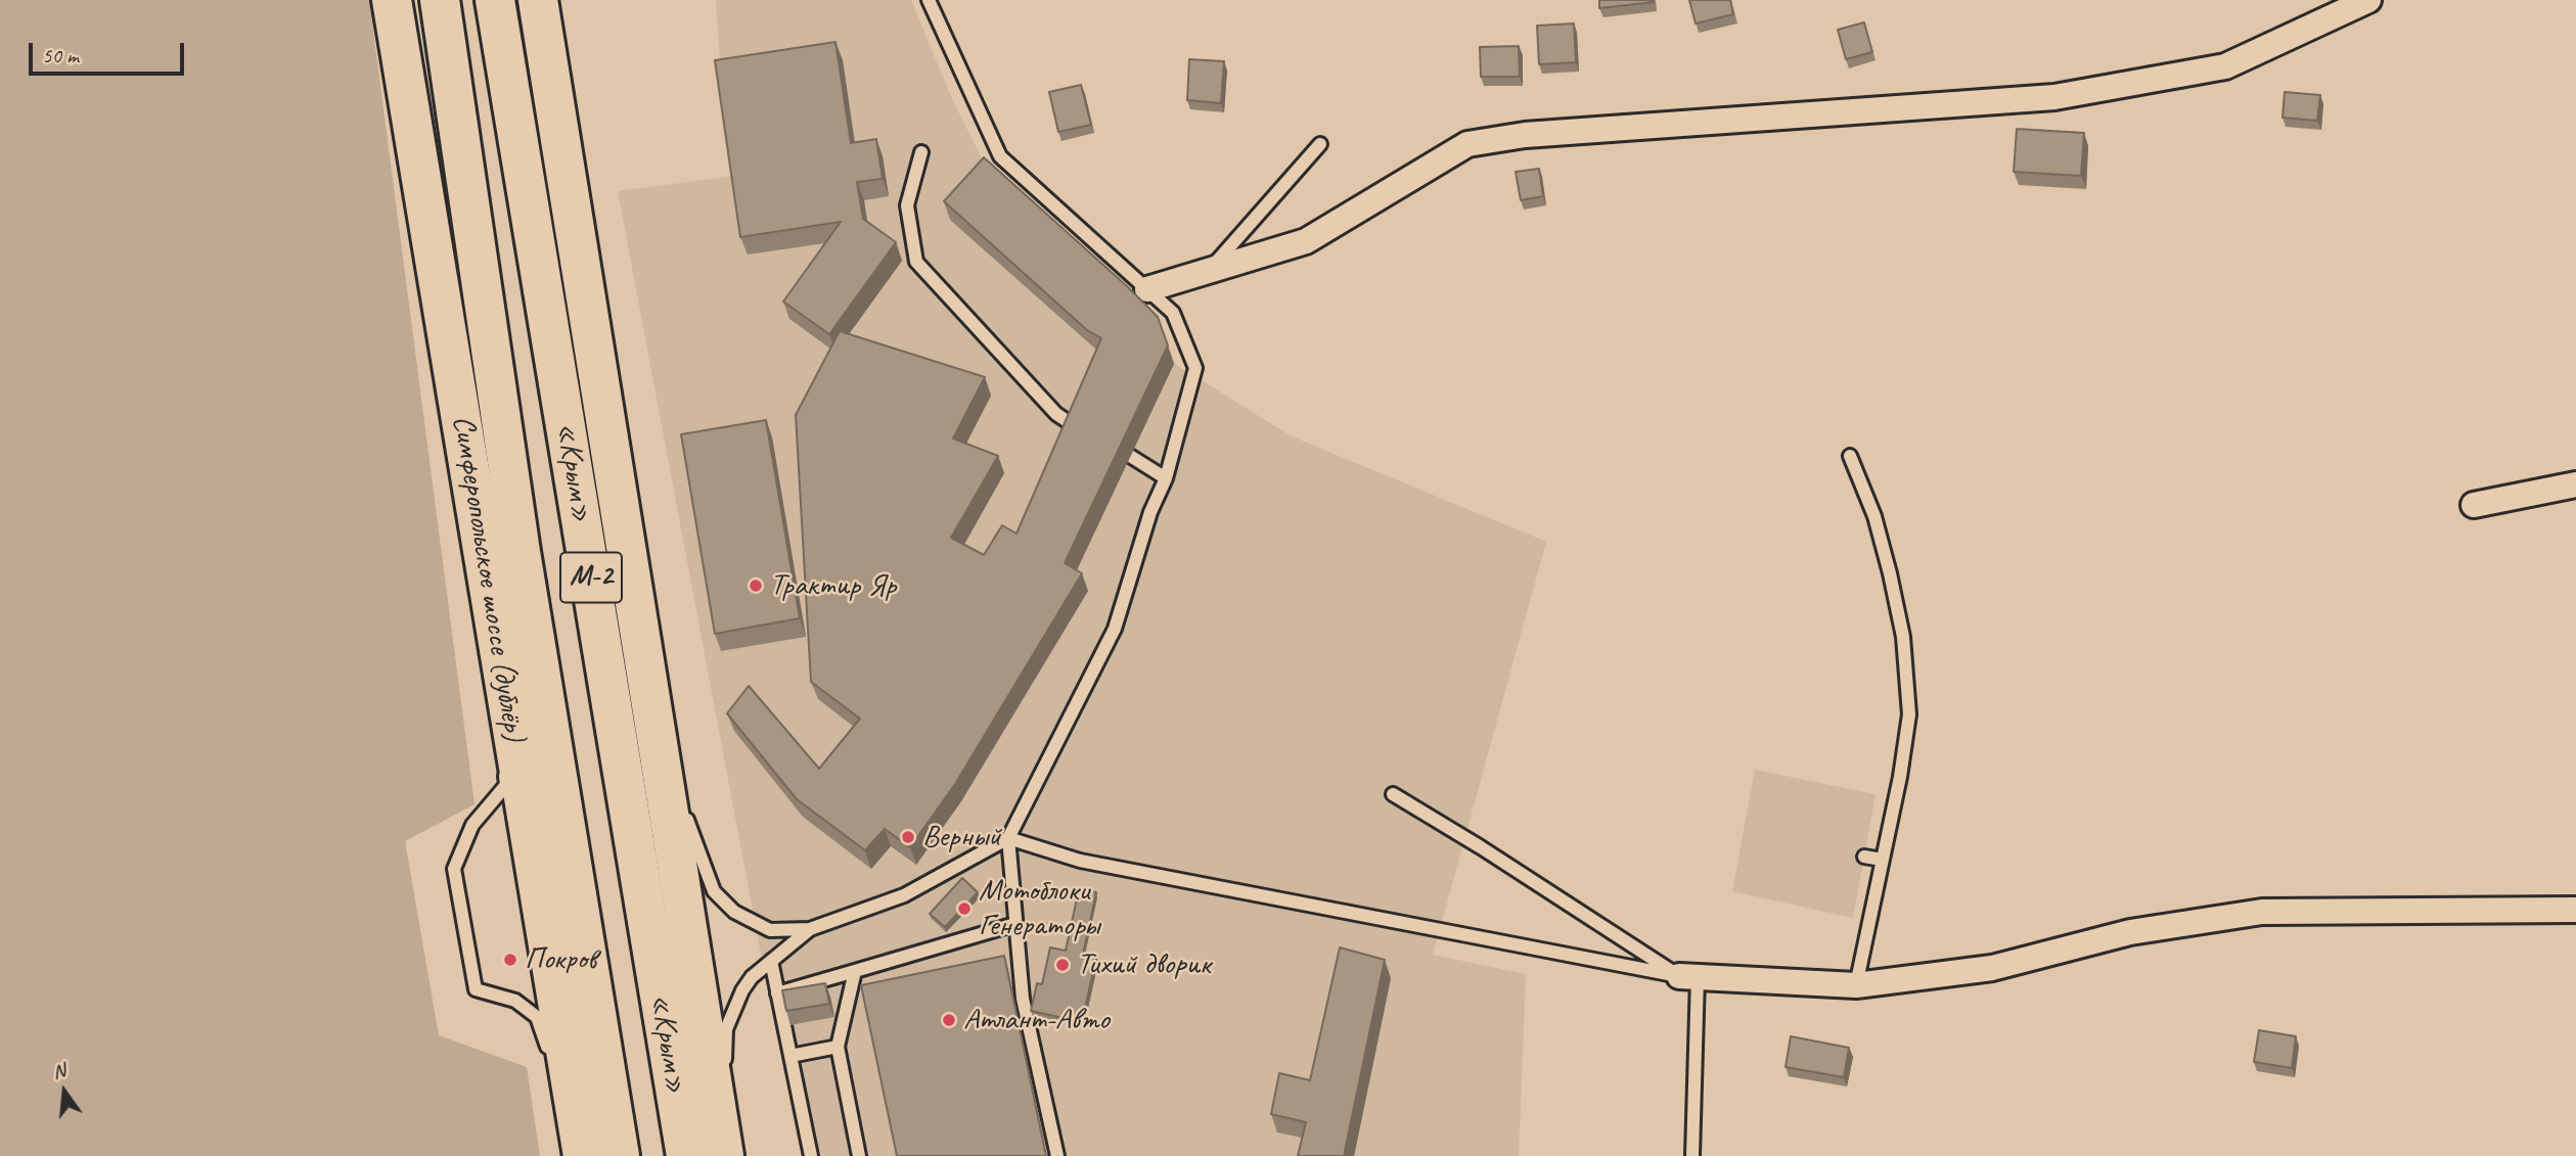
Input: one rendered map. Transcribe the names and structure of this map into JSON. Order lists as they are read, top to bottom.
{
  "streets": {
    "main road": ["«Крым»", "М-2", "Симферопольское шоссе (дублёр)"]
  },
  "crossings": [
    ["«Крым»", "Симферопольское шоссе (дублёр)"]
  ],
  "places": [
    "Трактир Яр",
    "Верный",
    "Мотоблоки Генераторы",
    "Покров",
    "Тихий дворик",
    "Атлант-Авто"
  ],
  "scale_bar": "50 m",
  "north": "top"
}
